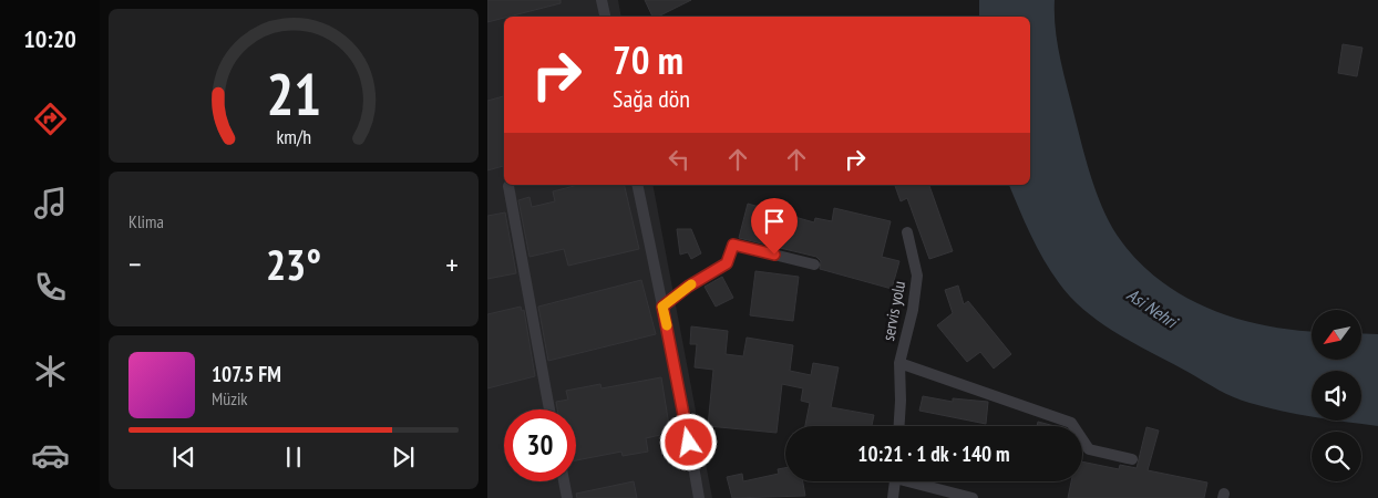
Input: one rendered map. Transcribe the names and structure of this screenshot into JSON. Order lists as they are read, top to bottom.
{
  "streets": {
    "street": ["servis yolu"]
  },
  "water": ["Asi Nehri"],
  "north": "bottom left",
  "page": {
    "tabs": "10:20",
    "turn": ["70 m", "Sağa dön"],
    "tile": "Klima",
    "heat": ["−", "23°", "+"],
    "song": ["107.5 FM", "Müzik"],
    "limit": "30",
    "trip": "10:21 · 1 dk · 140 m",
    "gauge": ["21", "km/h"]
  }
}
